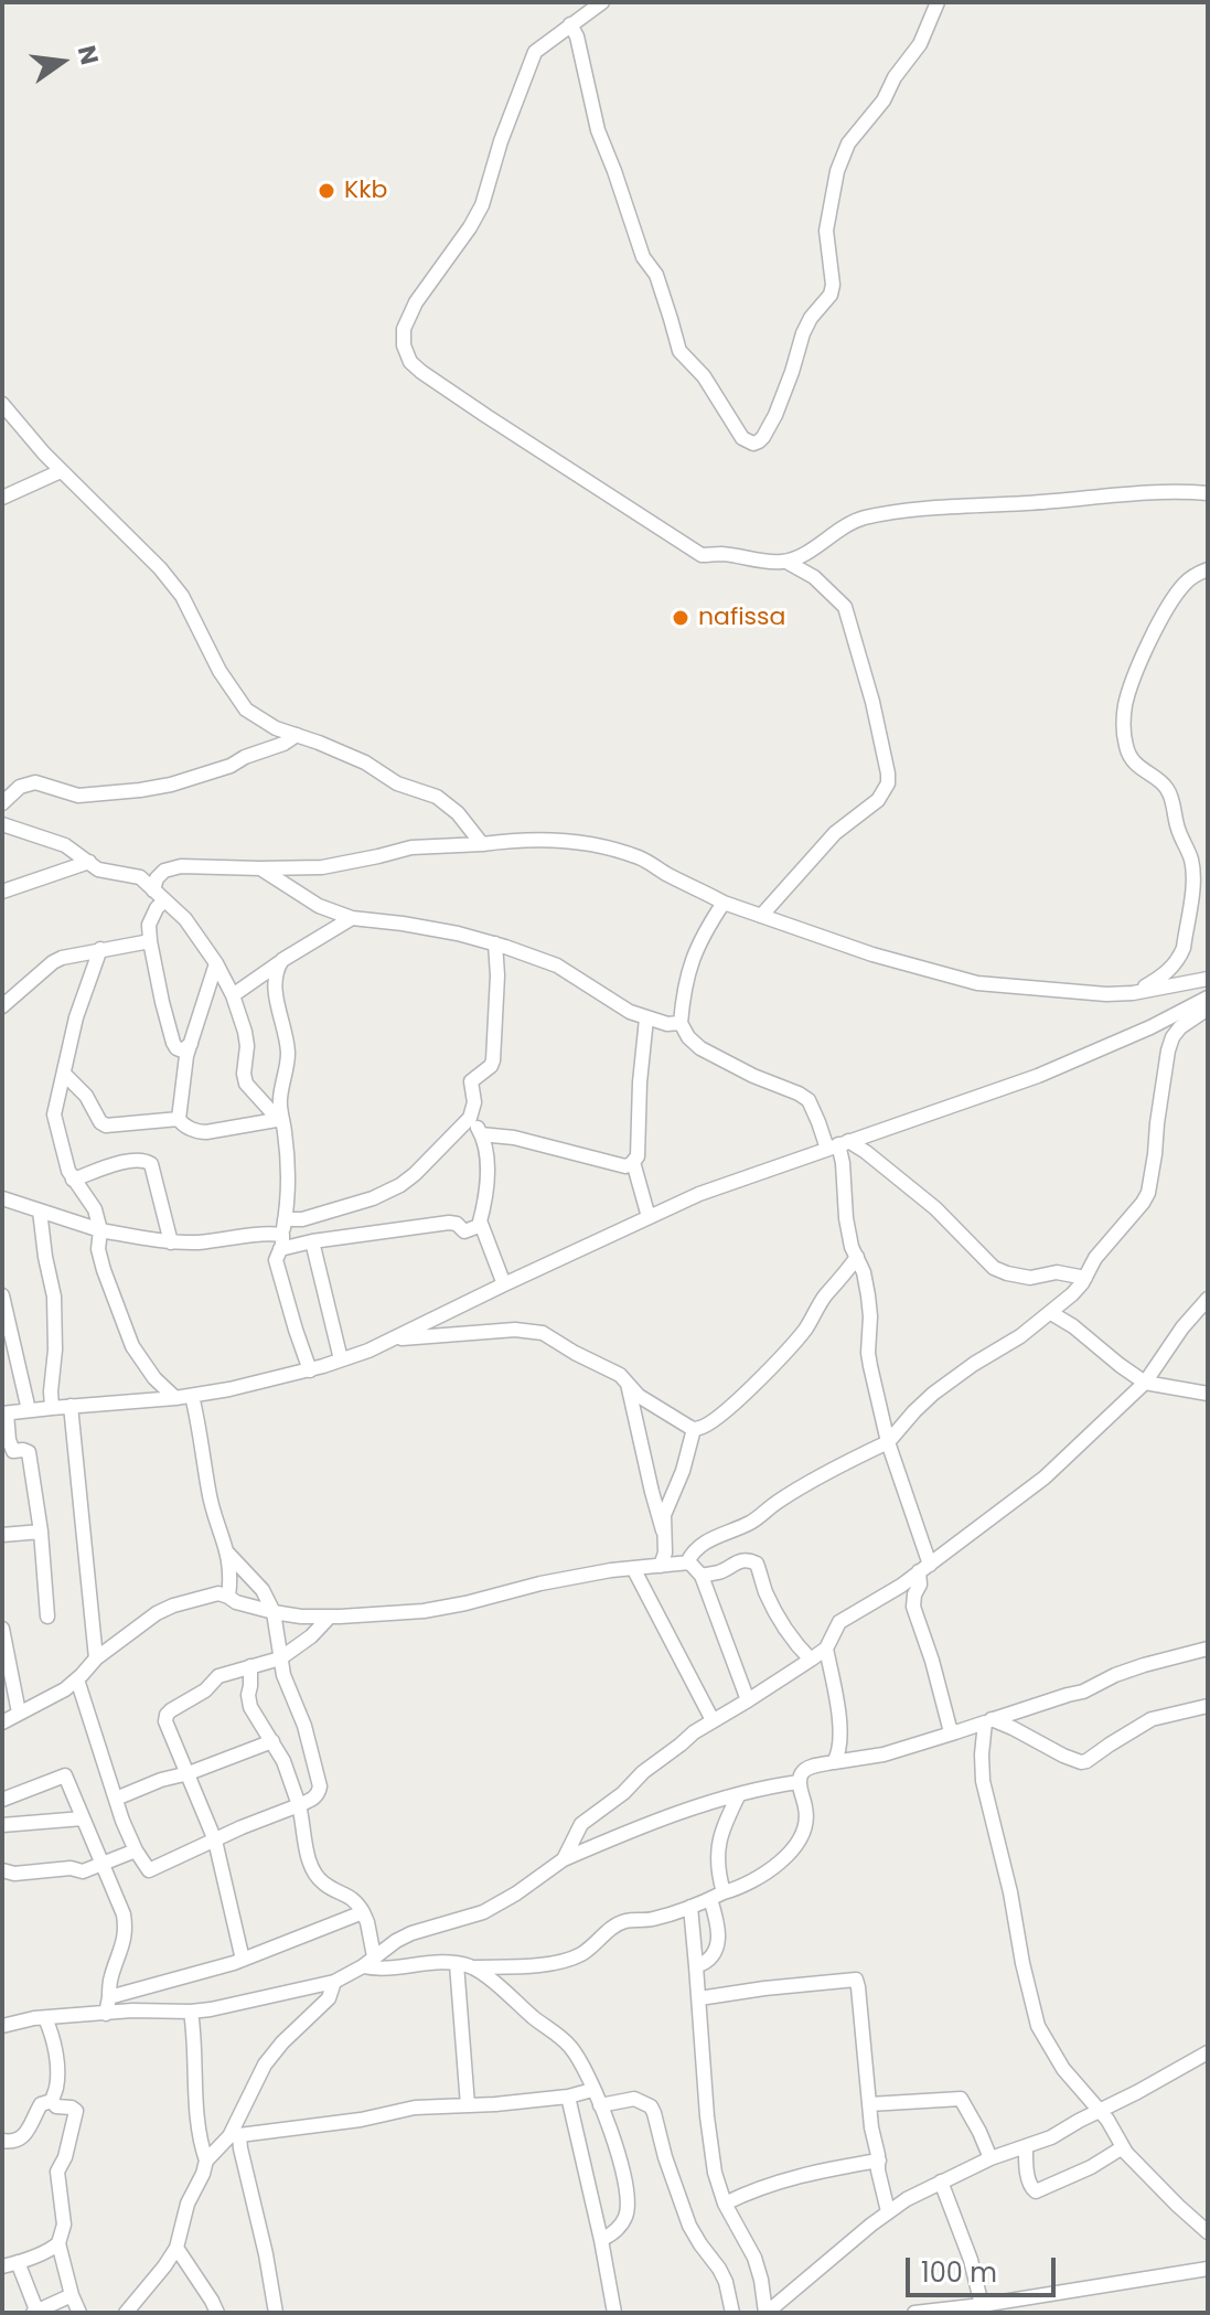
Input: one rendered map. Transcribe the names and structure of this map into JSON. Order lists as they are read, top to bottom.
{
  "places": ["Kkb", "nafissa"],
  "scale_bar": "100 m",
  "north": "right"
}
